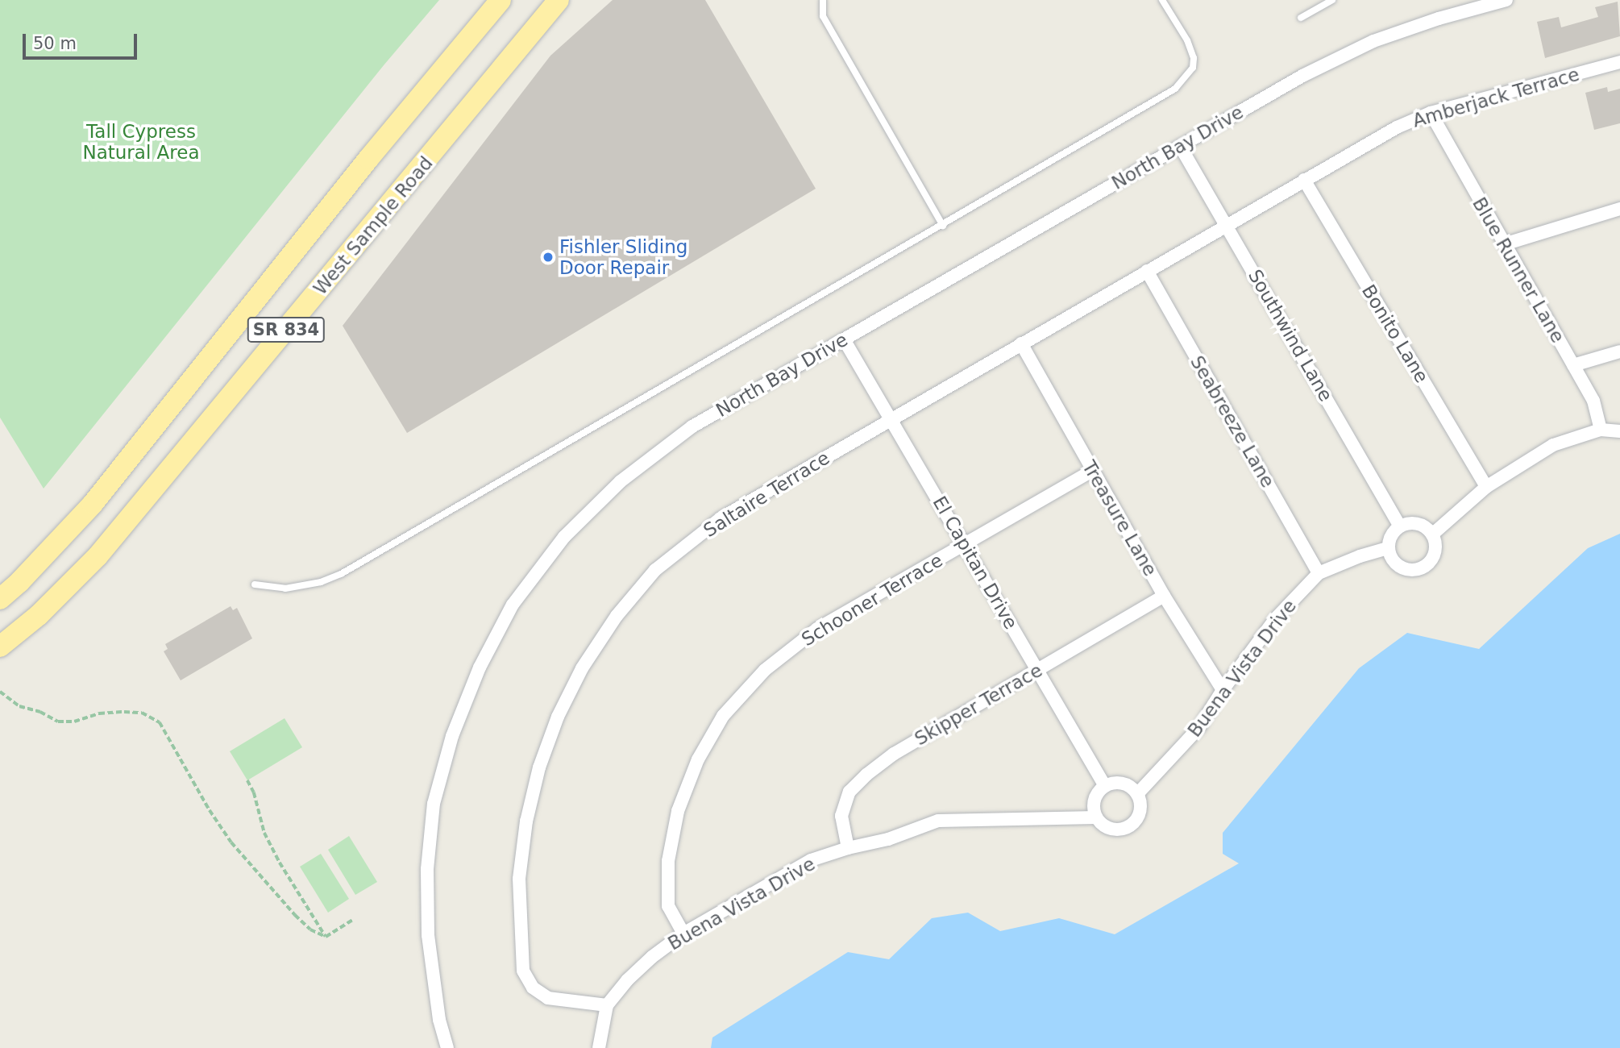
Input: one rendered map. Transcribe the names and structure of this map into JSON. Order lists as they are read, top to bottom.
{
  "streets": {
    "main road": ["West Sample Road", "SR 834"],
    "street": [
      "Amberjack Terrace",
      "North Bay Drive",
      "Blue Runner Lane",
      "Bonito Lane",
      "Southwind Lane",
      "Seabreeze Lane",
      "Saltaire Terrace",
      "Treasure Lane",
      "El Capitan Drive",
      "Schooner Terrace",
      "Buena Vista Drive",
      "Skipper Terrace"
    ]
  },
  "crossings": [
    ["Amberjack Terrace", "Blue Runner Lane"],
    ["Amberjack Terrace", "Bonito Lane"],
    ["Amberjack Terrace", "Southwind Lane"],
    ["Amberjack Terrace", "Saltaire Terrace"],
    ["North Bay Drive", "Southwind Lane"],
    ["North Bay Drive", "El Capitan Drive"],
    ["Southwind Lane", "Saltaire Terrace"],
    ["Southwind Lane", "Buena Vista Drive"],
    ["Seabreeze Lane", "Saltaire Terrace"],
    ["Seabreeze Lane", "Buena Vista Drive"],
    ["Saltaire Terrace", "Treasure Lane"],
    ["Saltaire Terrace", "El Capitan Drive"],
    ["Saltaire Terrace", "Buena Vista Drive"],
    ["Treasure Lane", "Schooner Terrace"],
    ["Treasure Lane", "Buena Vista Drive"],
    ["Treasure Lane", "Skipper Terrace"],
    ["El Capitan Drive", "Schooner Terrace"],
    ["El Capitan Drive", "Buena Vista Drive"],
    ["El Capitan Drive", "Skipper Terrace"],
    ["Schooner Terrace", "Buena Vista Drive"],
    ["Buena Vista Drive", "Skipper Terrace"]
  ],
  "parks": ["Tall Cypress Natural Area"],
  "places": ["Fishler Sliding Door Repair"],
  "scale_bar": "50 m"
}
